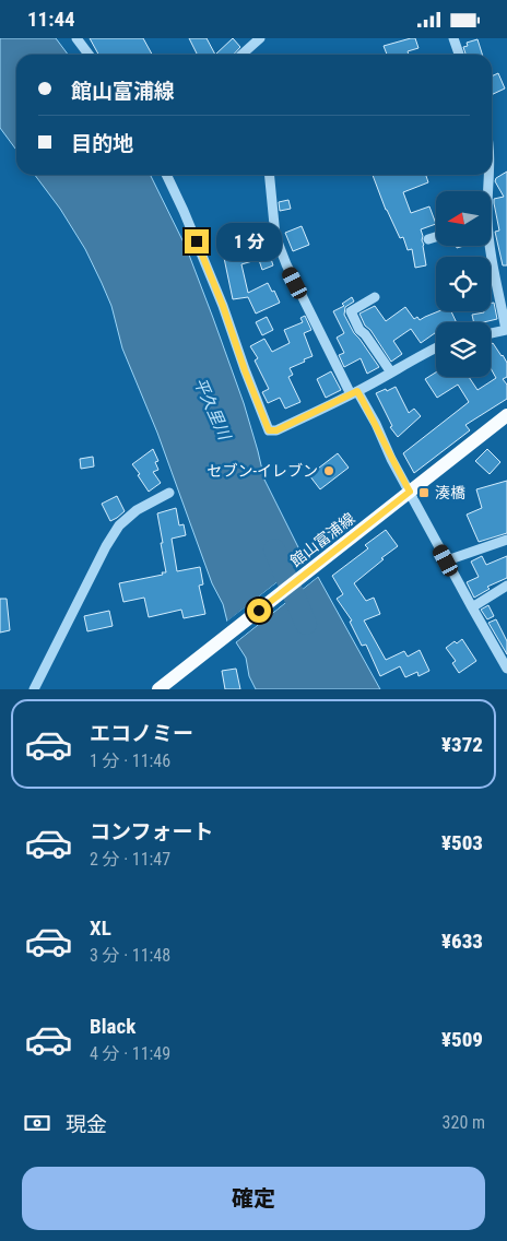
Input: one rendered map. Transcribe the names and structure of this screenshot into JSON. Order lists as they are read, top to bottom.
{
  "streets": {
    "main road": ["館山富浦線"]
  },
  "water": ["平久里川"],
  "places": {
    "other": ["セブン-イレブン"],
    "transit": ["湊橋"]
  },
  "north": "left",
  "page": {
    "status": "11:44",
    "banner": ["館山富浦線", "目的地"],
    "bubble": "1 分",
    "list": [
      {
        "name": "エコノミー",
        "note": "1 分 · 11:46",
        "value": "¥372"
      },
      {
        "name": "コンフォート",
        "note": "2 分 · 11:47",
        "value": "¥503"
      },
      {
        "name": "XL",
        "note": "3 分 · 11:48",
        "value": "¥633"
      },
      {
        "name": "Black",
        "note": "4 分 · 11:49",
        "value": "¥509"
      }
    ],
    "pay": ["現金", "320 m"],
    "buttons": "確定"
  }
}
